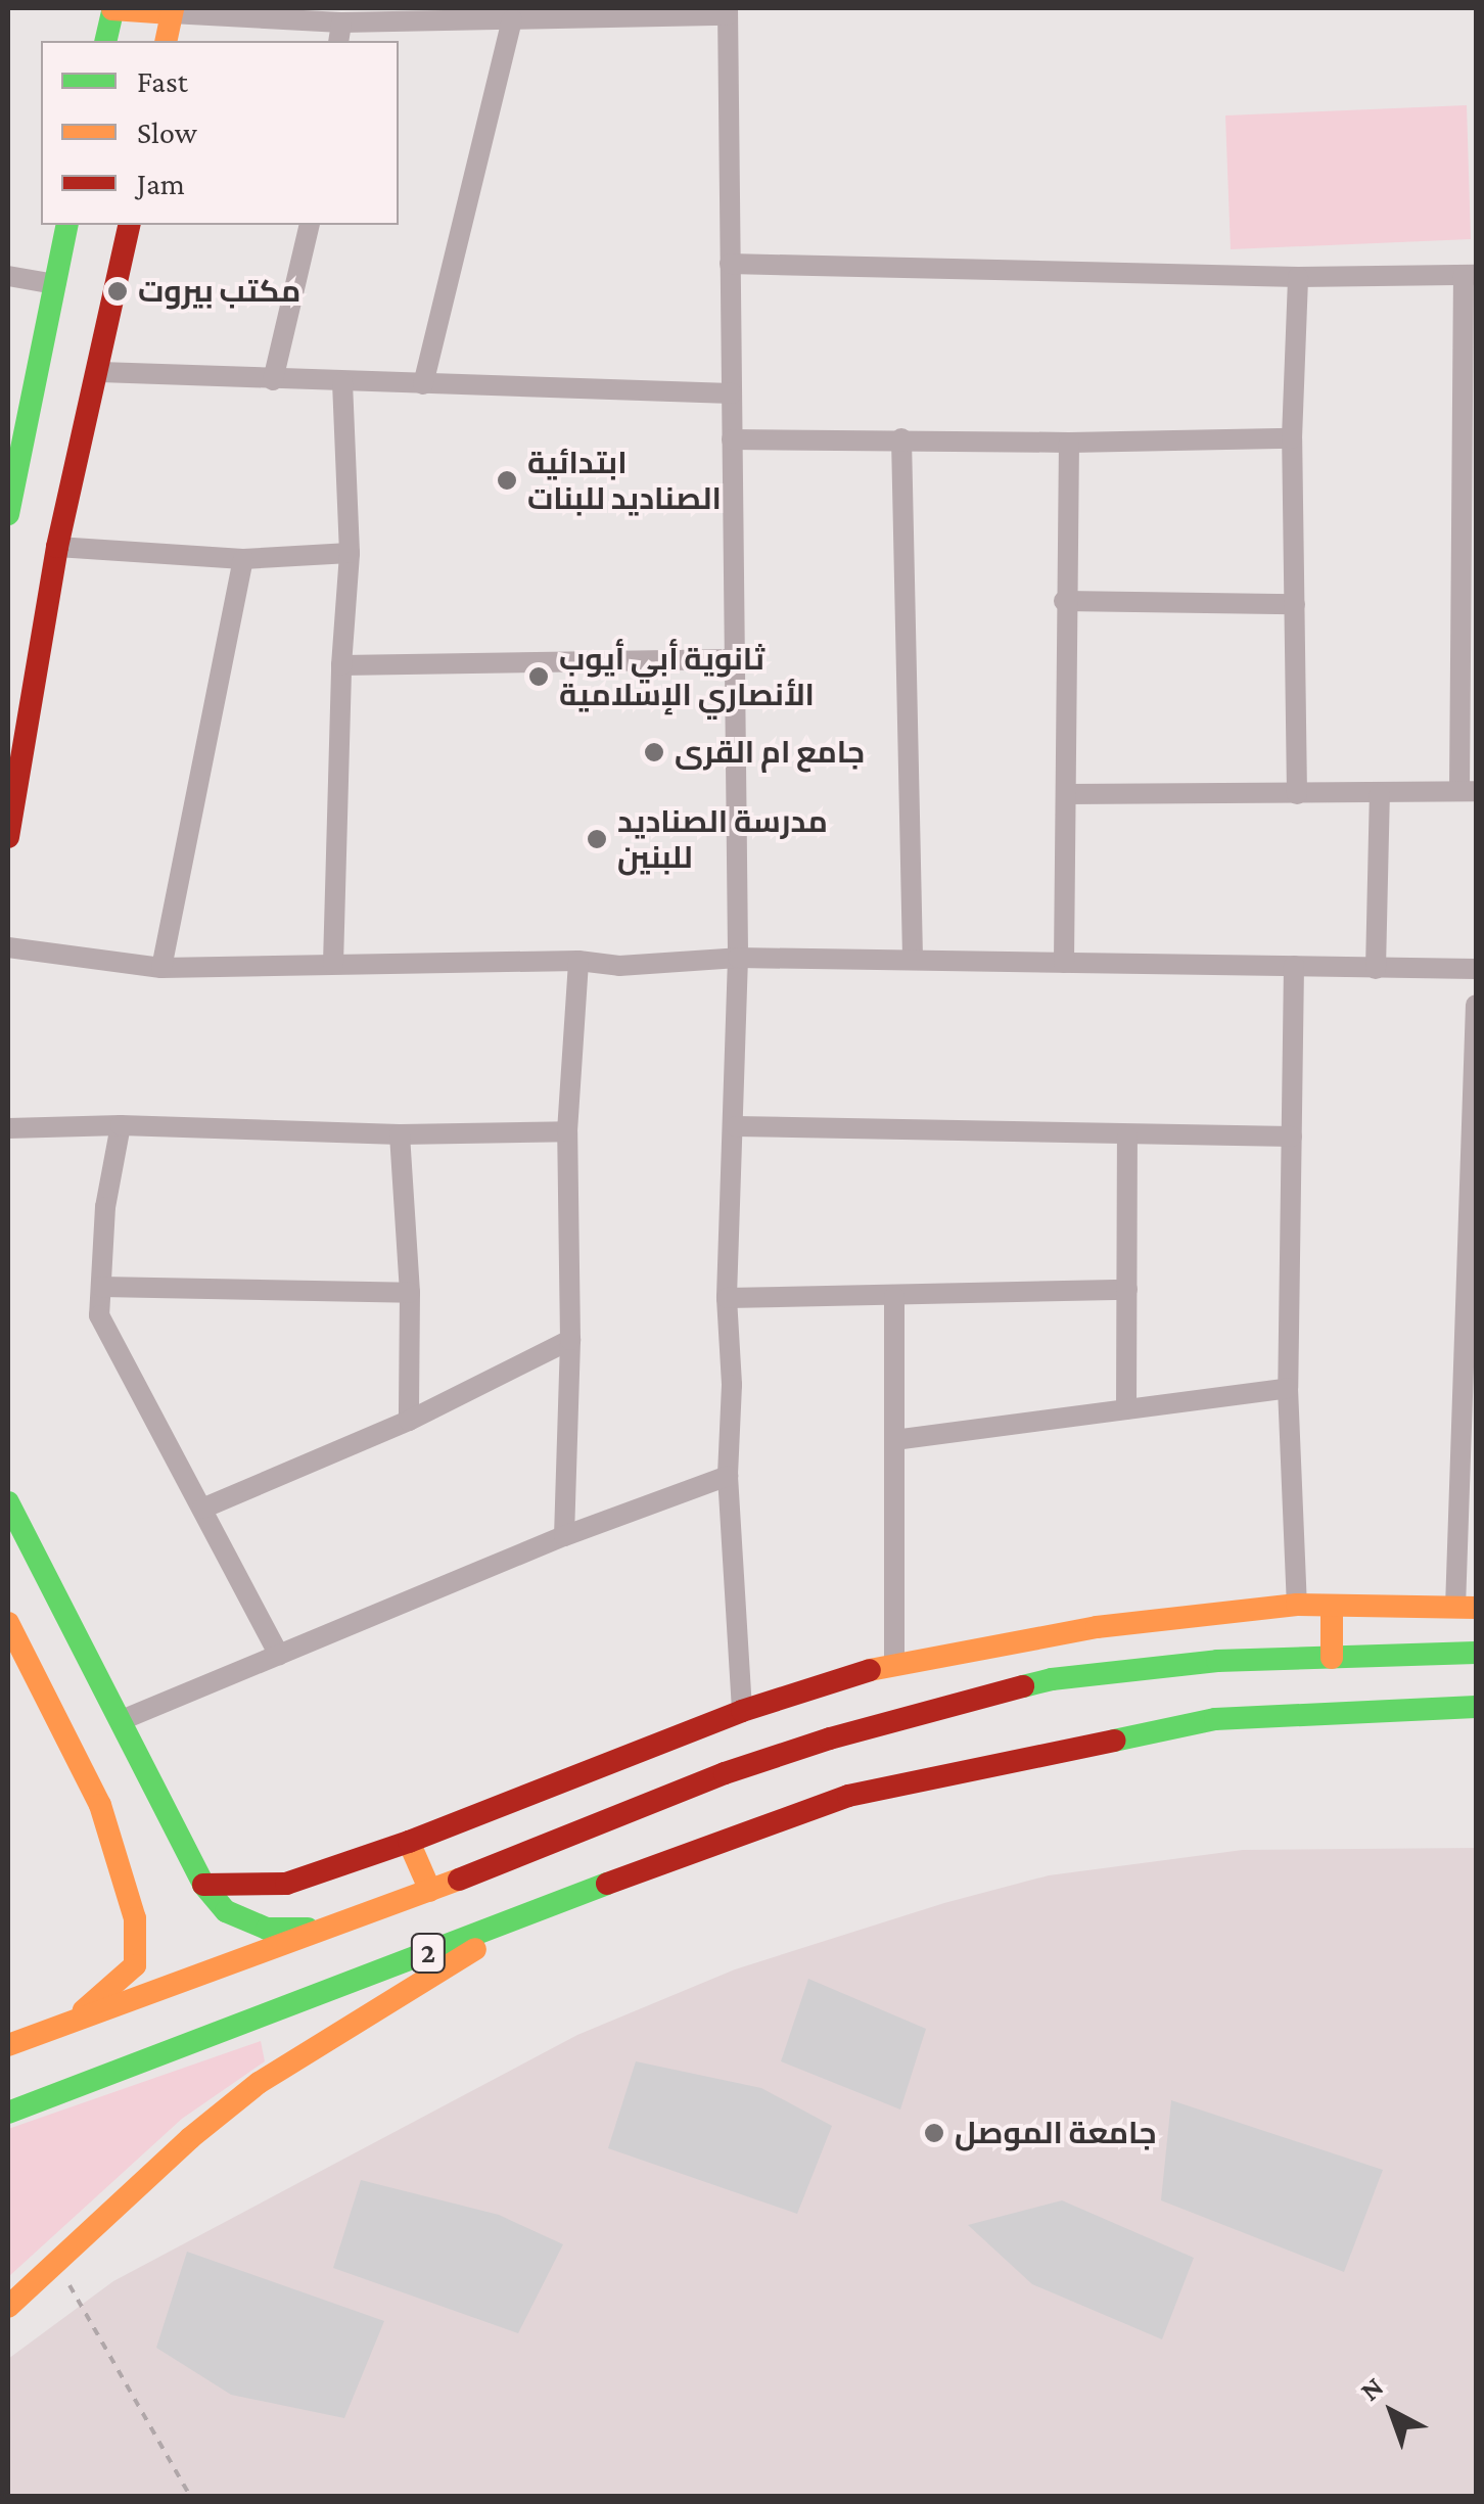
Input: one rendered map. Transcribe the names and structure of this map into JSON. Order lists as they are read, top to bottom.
{
  "streets": {
    "main road": ["2"]
  },
  "places": [
    "مكتب بيروت",
    "ابتدائية الصناديد للبنات",
    "ثانوية أبي أيوب الأنصاري الإسلامية",
    "جامع ام القرى",
    "مدرسة الصناديد للبنين",
    "جامعة الموصل"
  ],
  "legend": ["Fast", "Slow", "Jam"],
  "north": "top left"
}
